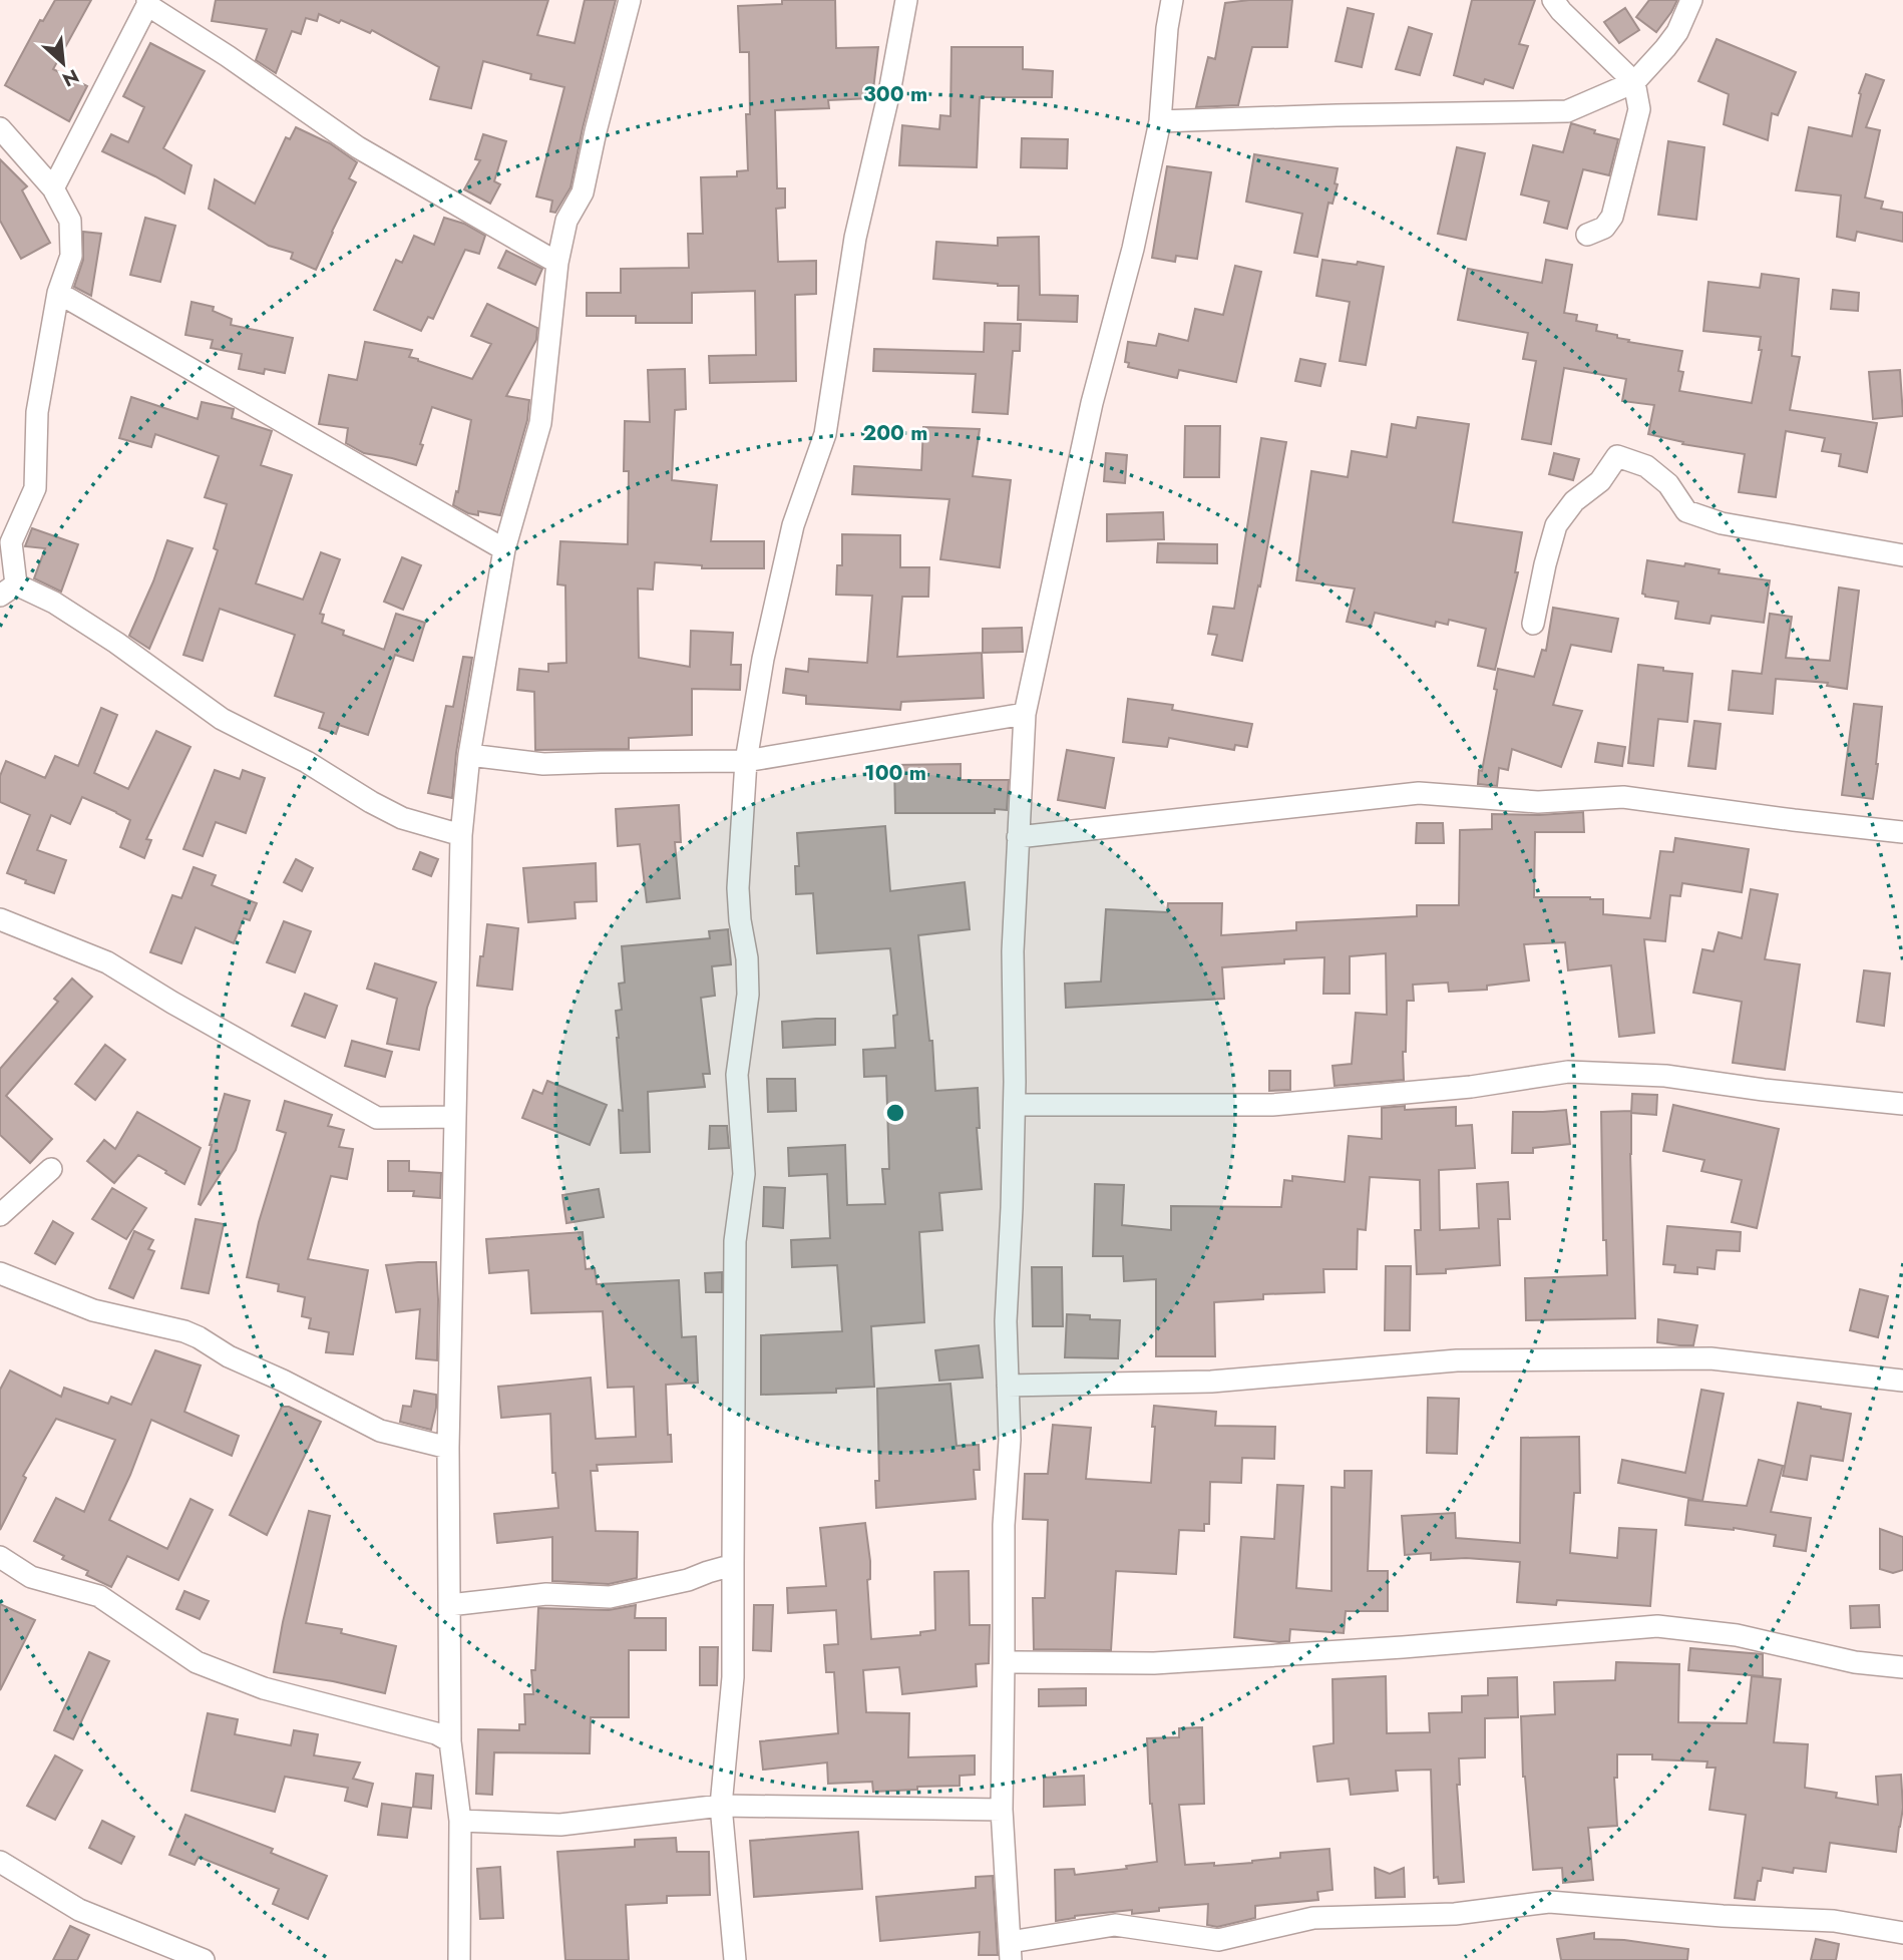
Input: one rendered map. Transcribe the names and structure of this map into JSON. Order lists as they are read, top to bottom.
{
  "north": "bottom right",
  "rings": ["300 m", "200 m", "100 m"]
}
